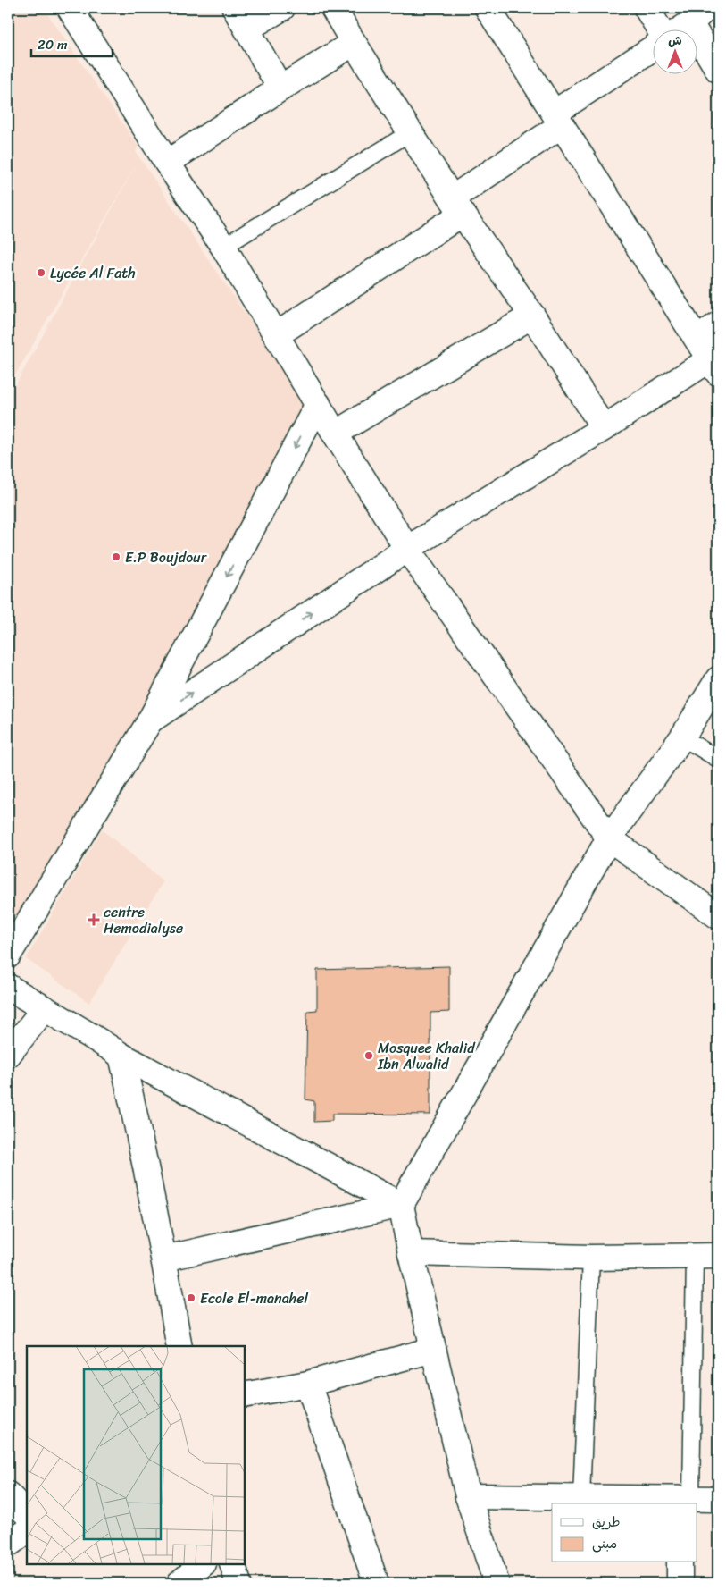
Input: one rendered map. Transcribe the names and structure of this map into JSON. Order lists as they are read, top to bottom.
{
  "places": {
    "other": [
      "Lycée Al Fath",
      "E.P Boujdour",
      "Mosquee Khalid Ibn Alwalid",
      "Ecole El-manahel"
    ],
    "health": ["centre Hemodialyse"]
  },
  "legend": ["طريق", "مبنى"],
  "scale_bar": "20 m",
  "north": "top"
}
